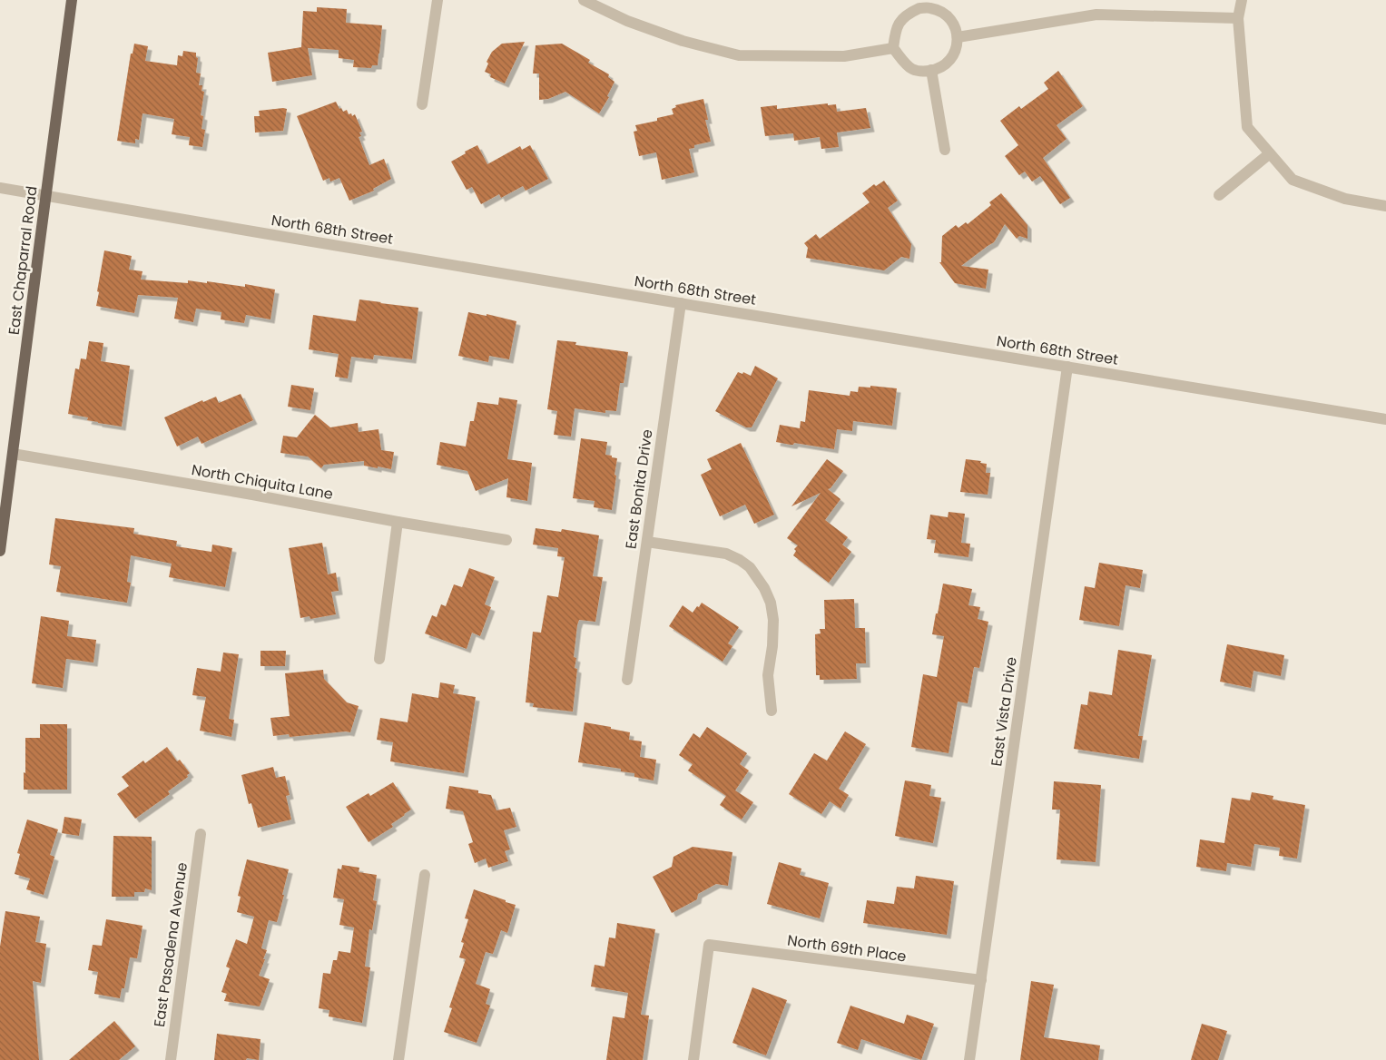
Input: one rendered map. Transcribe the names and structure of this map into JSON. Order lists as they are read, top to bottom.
{
  "streets": {
    "main road": ["East Chaparral Road"],
    "street": [
      "North 68th Street",
      "North Chiquita Lane",
      "East Bonita Drive",
      "East Vista Drive",
      "East Pasadena Avenue",
      "North 69th Place"
    ]
  },
  "crossings": [
    ["North 68th Street", "East Chaparral Road"],
    ["North 68th Street", "East Bonita Drive"],
    ["North 68th Street", "East Vista Drive"],
    ["East Chaparral Road", "North Chiquita Lane"],
    ["East Vista Drive", "North 69th Place"]
  ]
}
